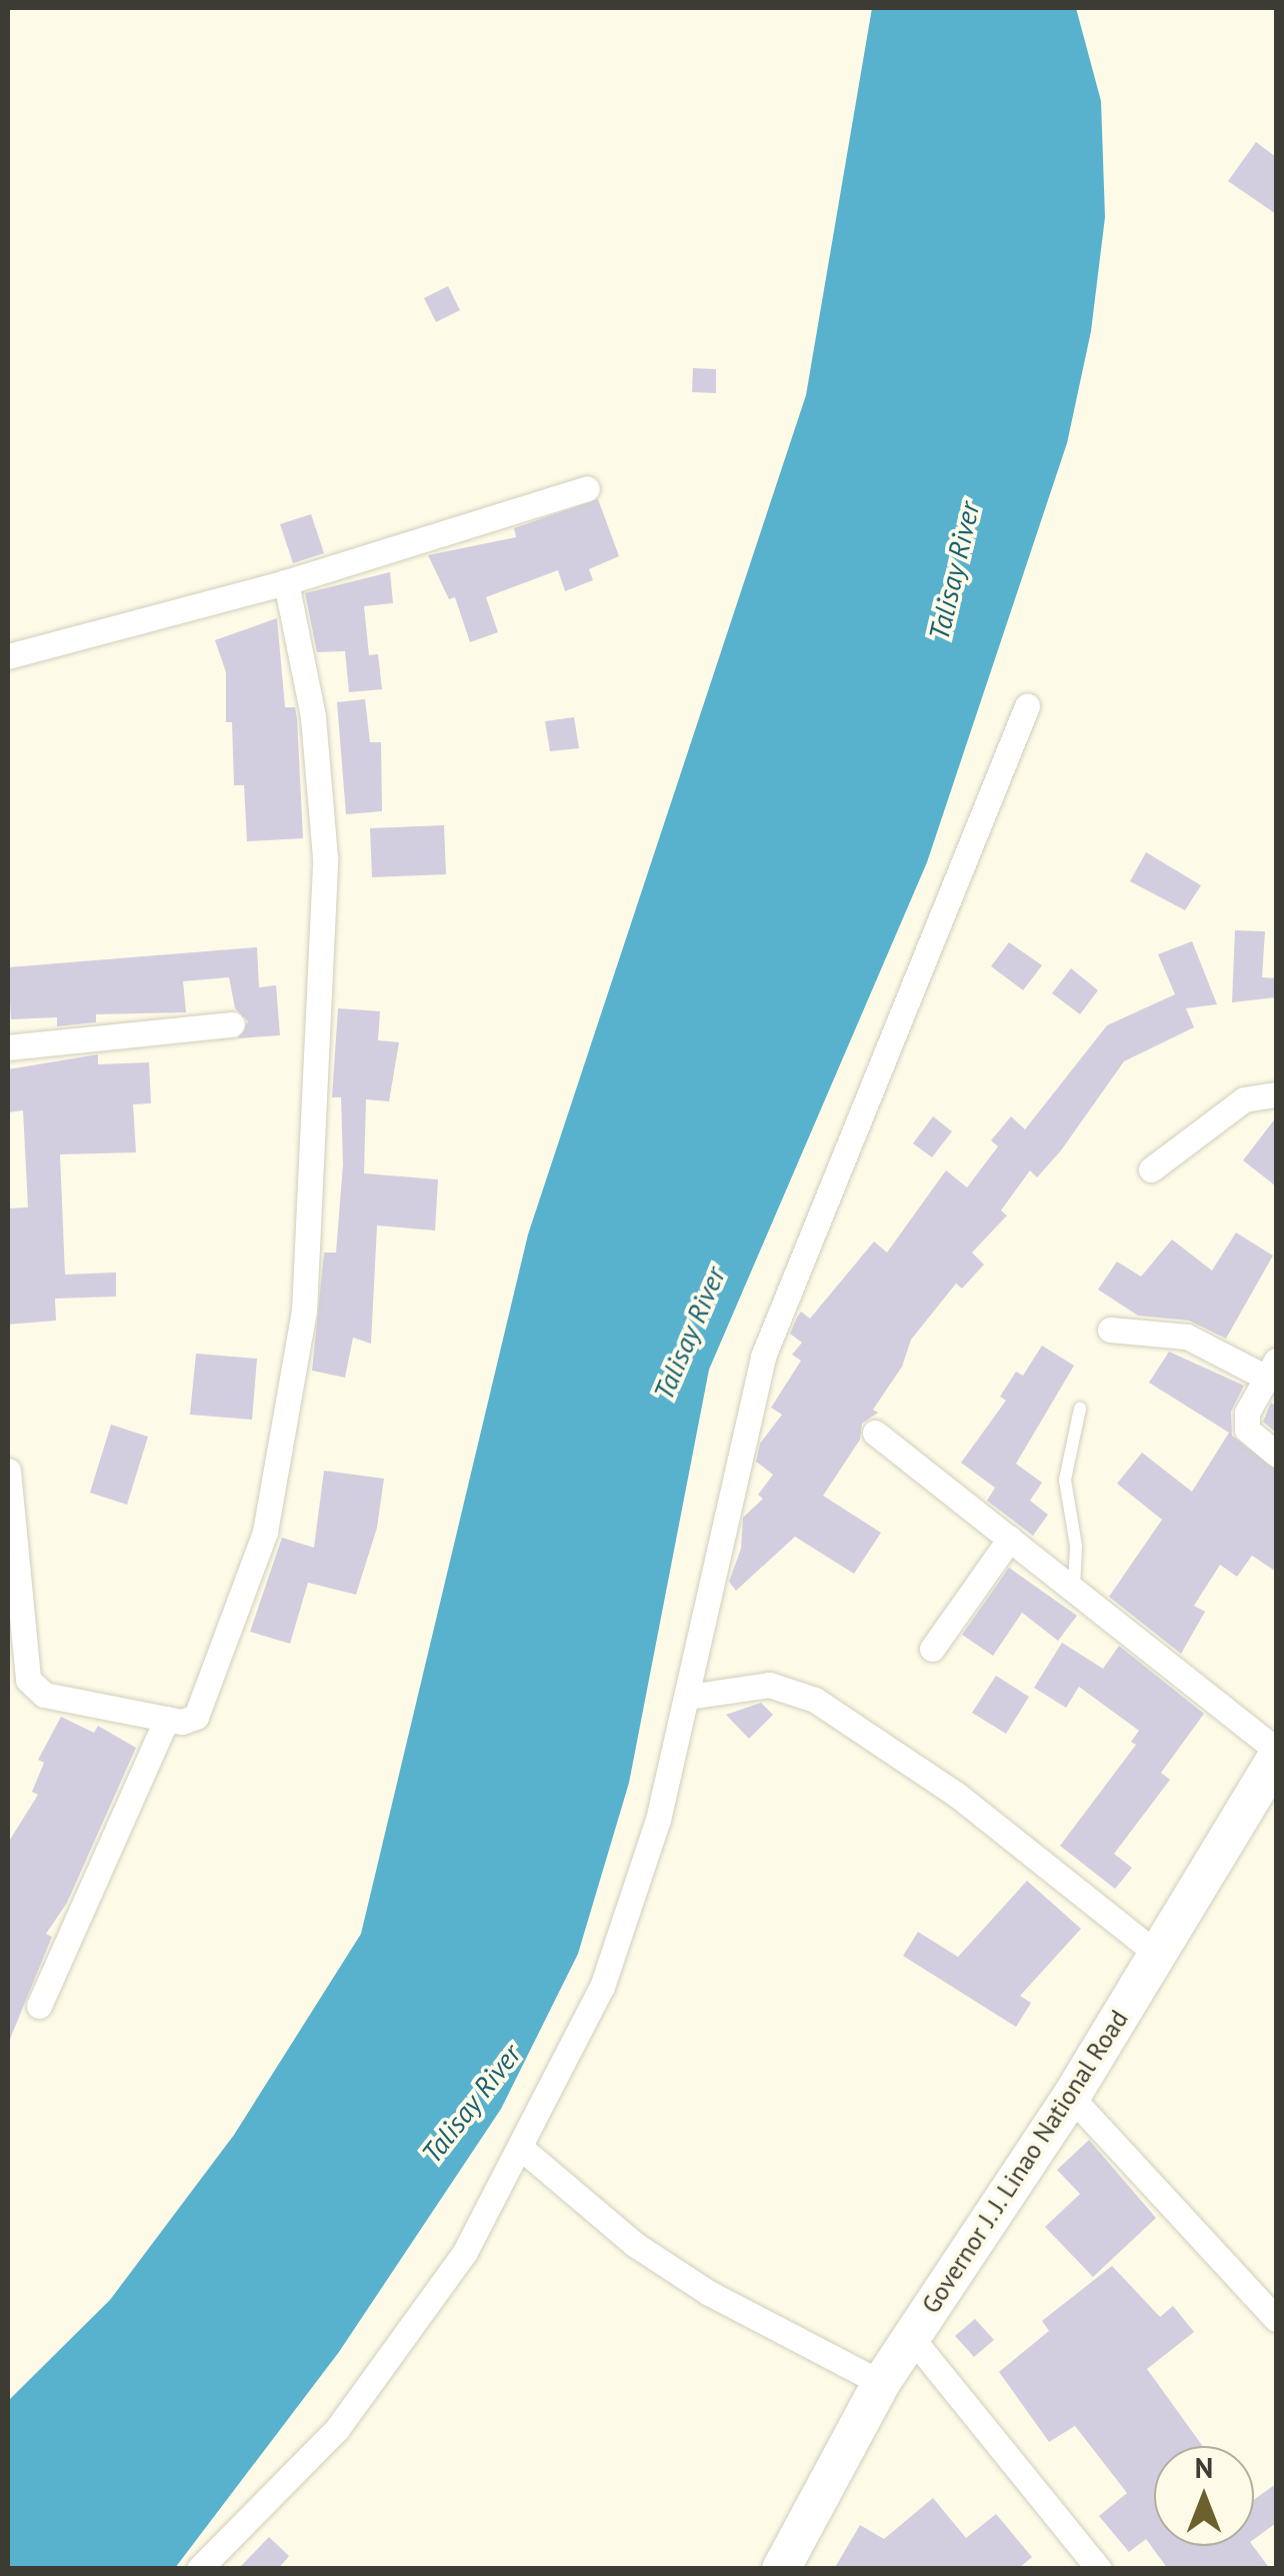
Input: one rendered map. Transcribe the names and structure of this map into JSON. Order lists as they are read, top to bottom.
{
  "streets": {
    "main road": ["Governor J. J. Linao National Road"]
  },
  "water": ["Talisay River"],
  "north": "top"
}
